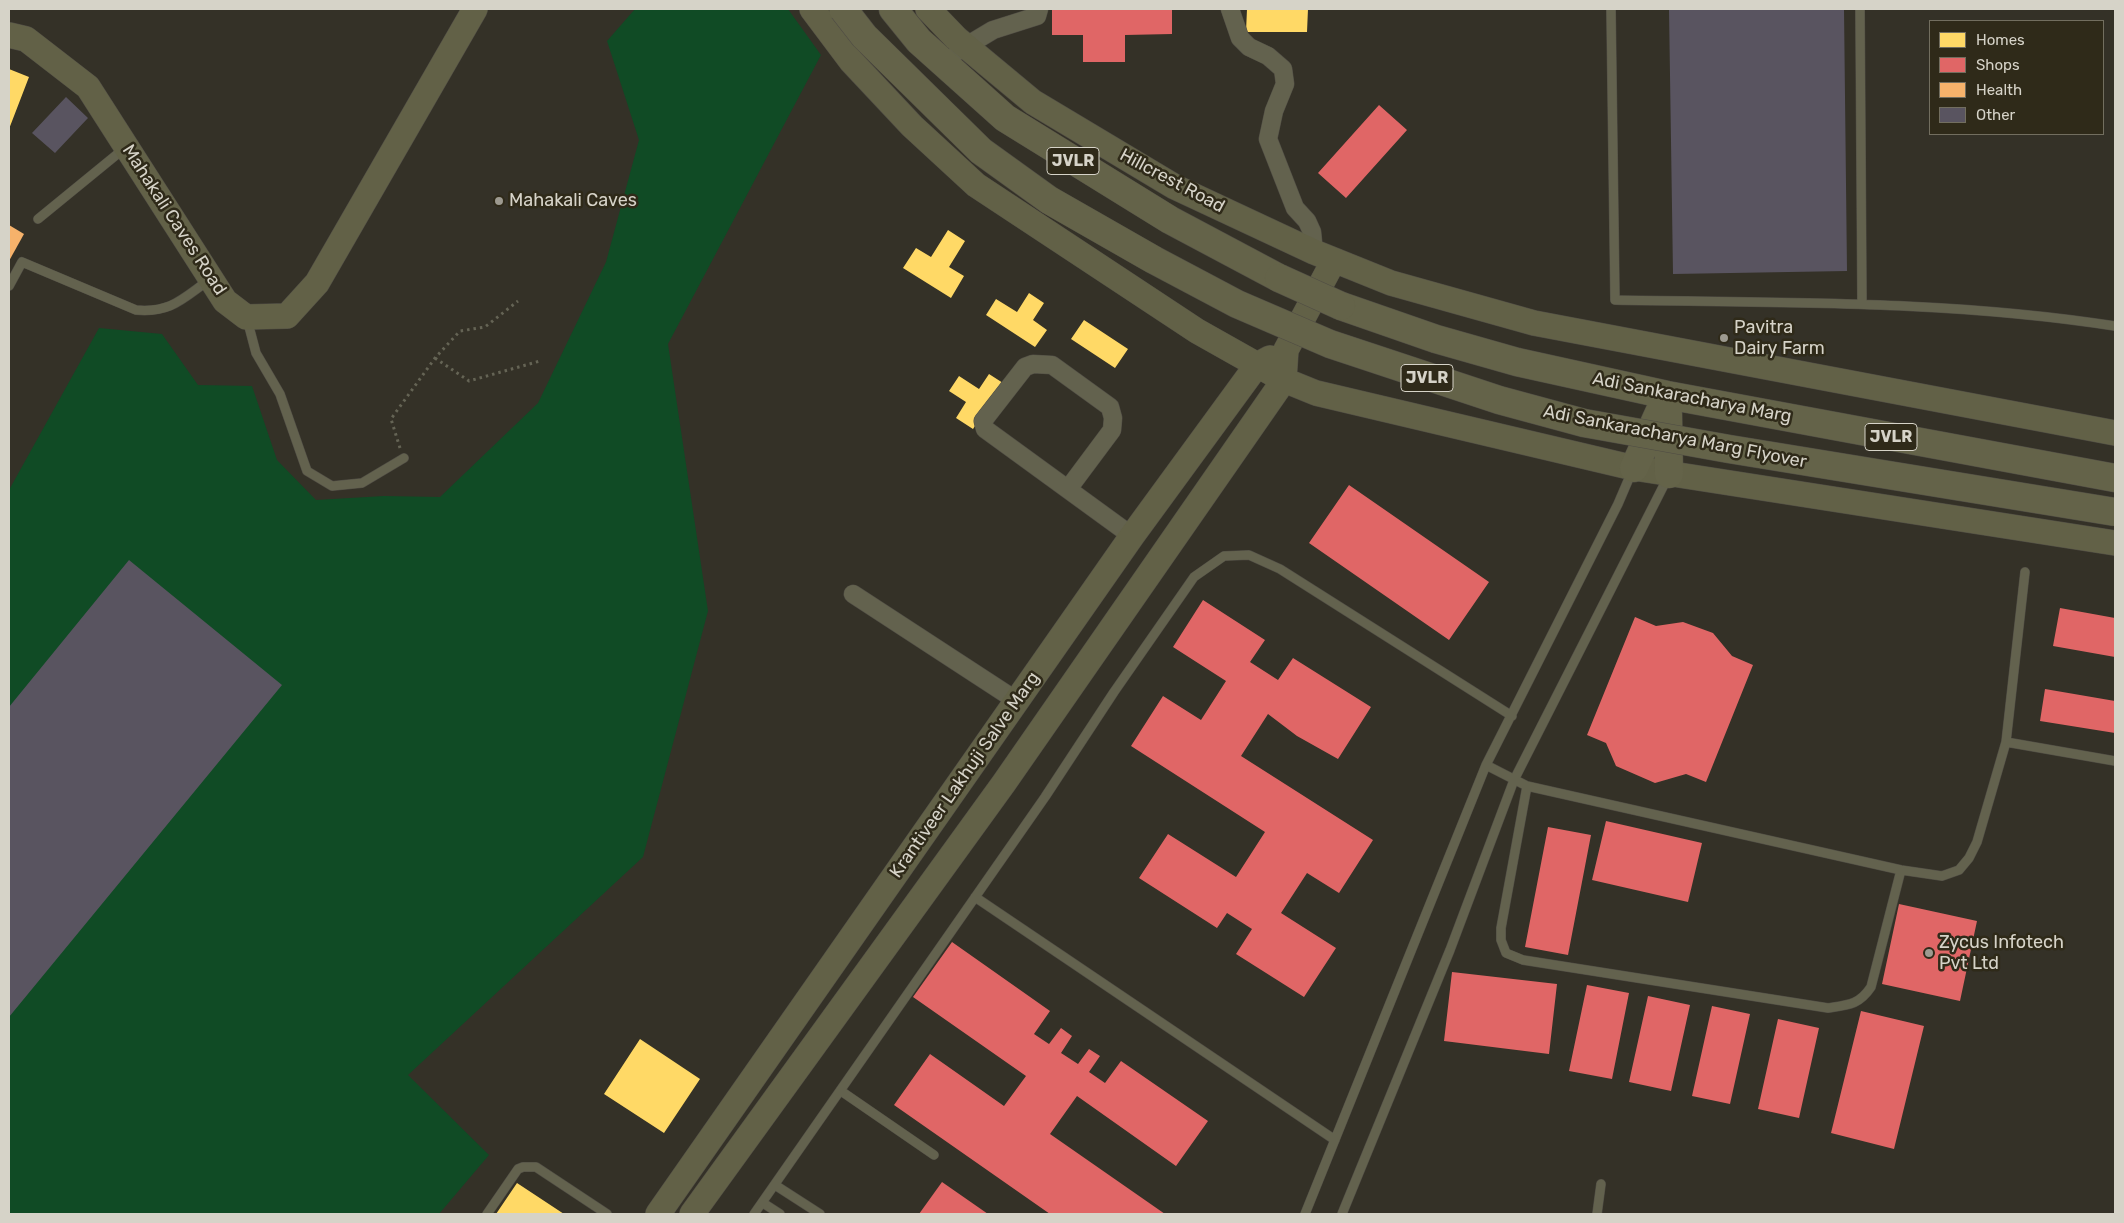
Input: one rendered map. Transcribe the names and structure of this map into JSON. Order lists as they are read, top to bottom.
{
  "streets": {
    "main road": [
      "JVLR",
      "Hillcrest Road",
      "Mahakali Caves Road",
      "Adi Sankaracharya Marg",
      "Adi Sankaracharya Marg Flyover",
      "Krantiveer Lakhuji Salve Marg"
    ]
  },
  "crossings": [
    ["JVLR", "Adi Sankaracharya Marg"]
  ],
  "places": ["Mahakali Caves", "Pavitra Dairy Farm", "Zycus Infotech Pvt Ltd"],
  "legend": [
    "Homes",
    "Shops",
    "Health",
    "Other"
  ]
}
